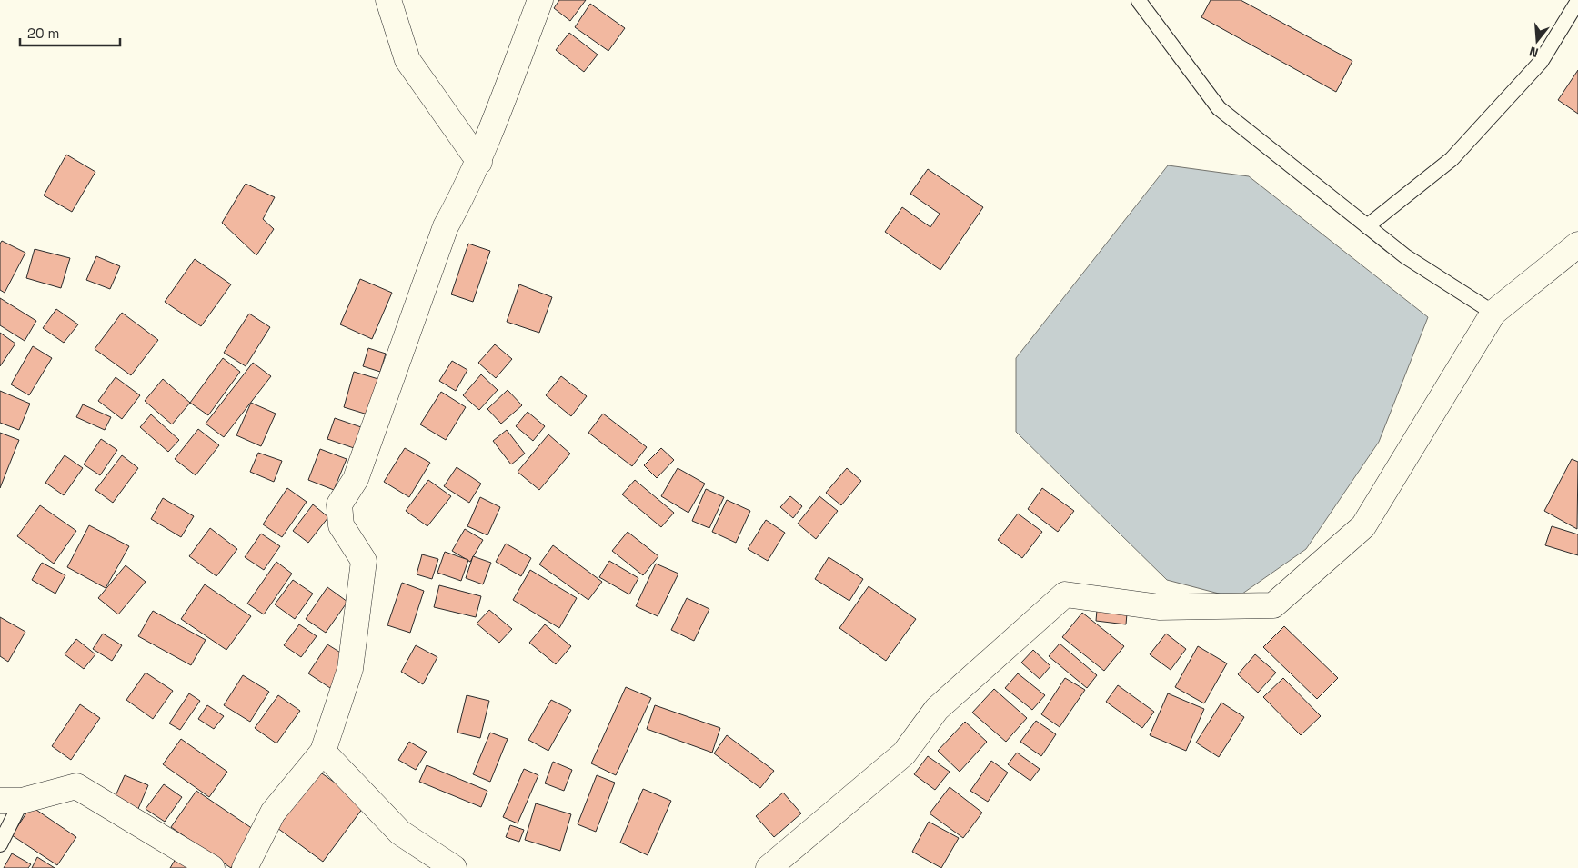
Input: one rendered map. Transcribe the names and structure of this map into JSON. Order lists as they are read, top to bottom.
{
  "scale_bar": "20 m",
  "north": "bottom"
}
